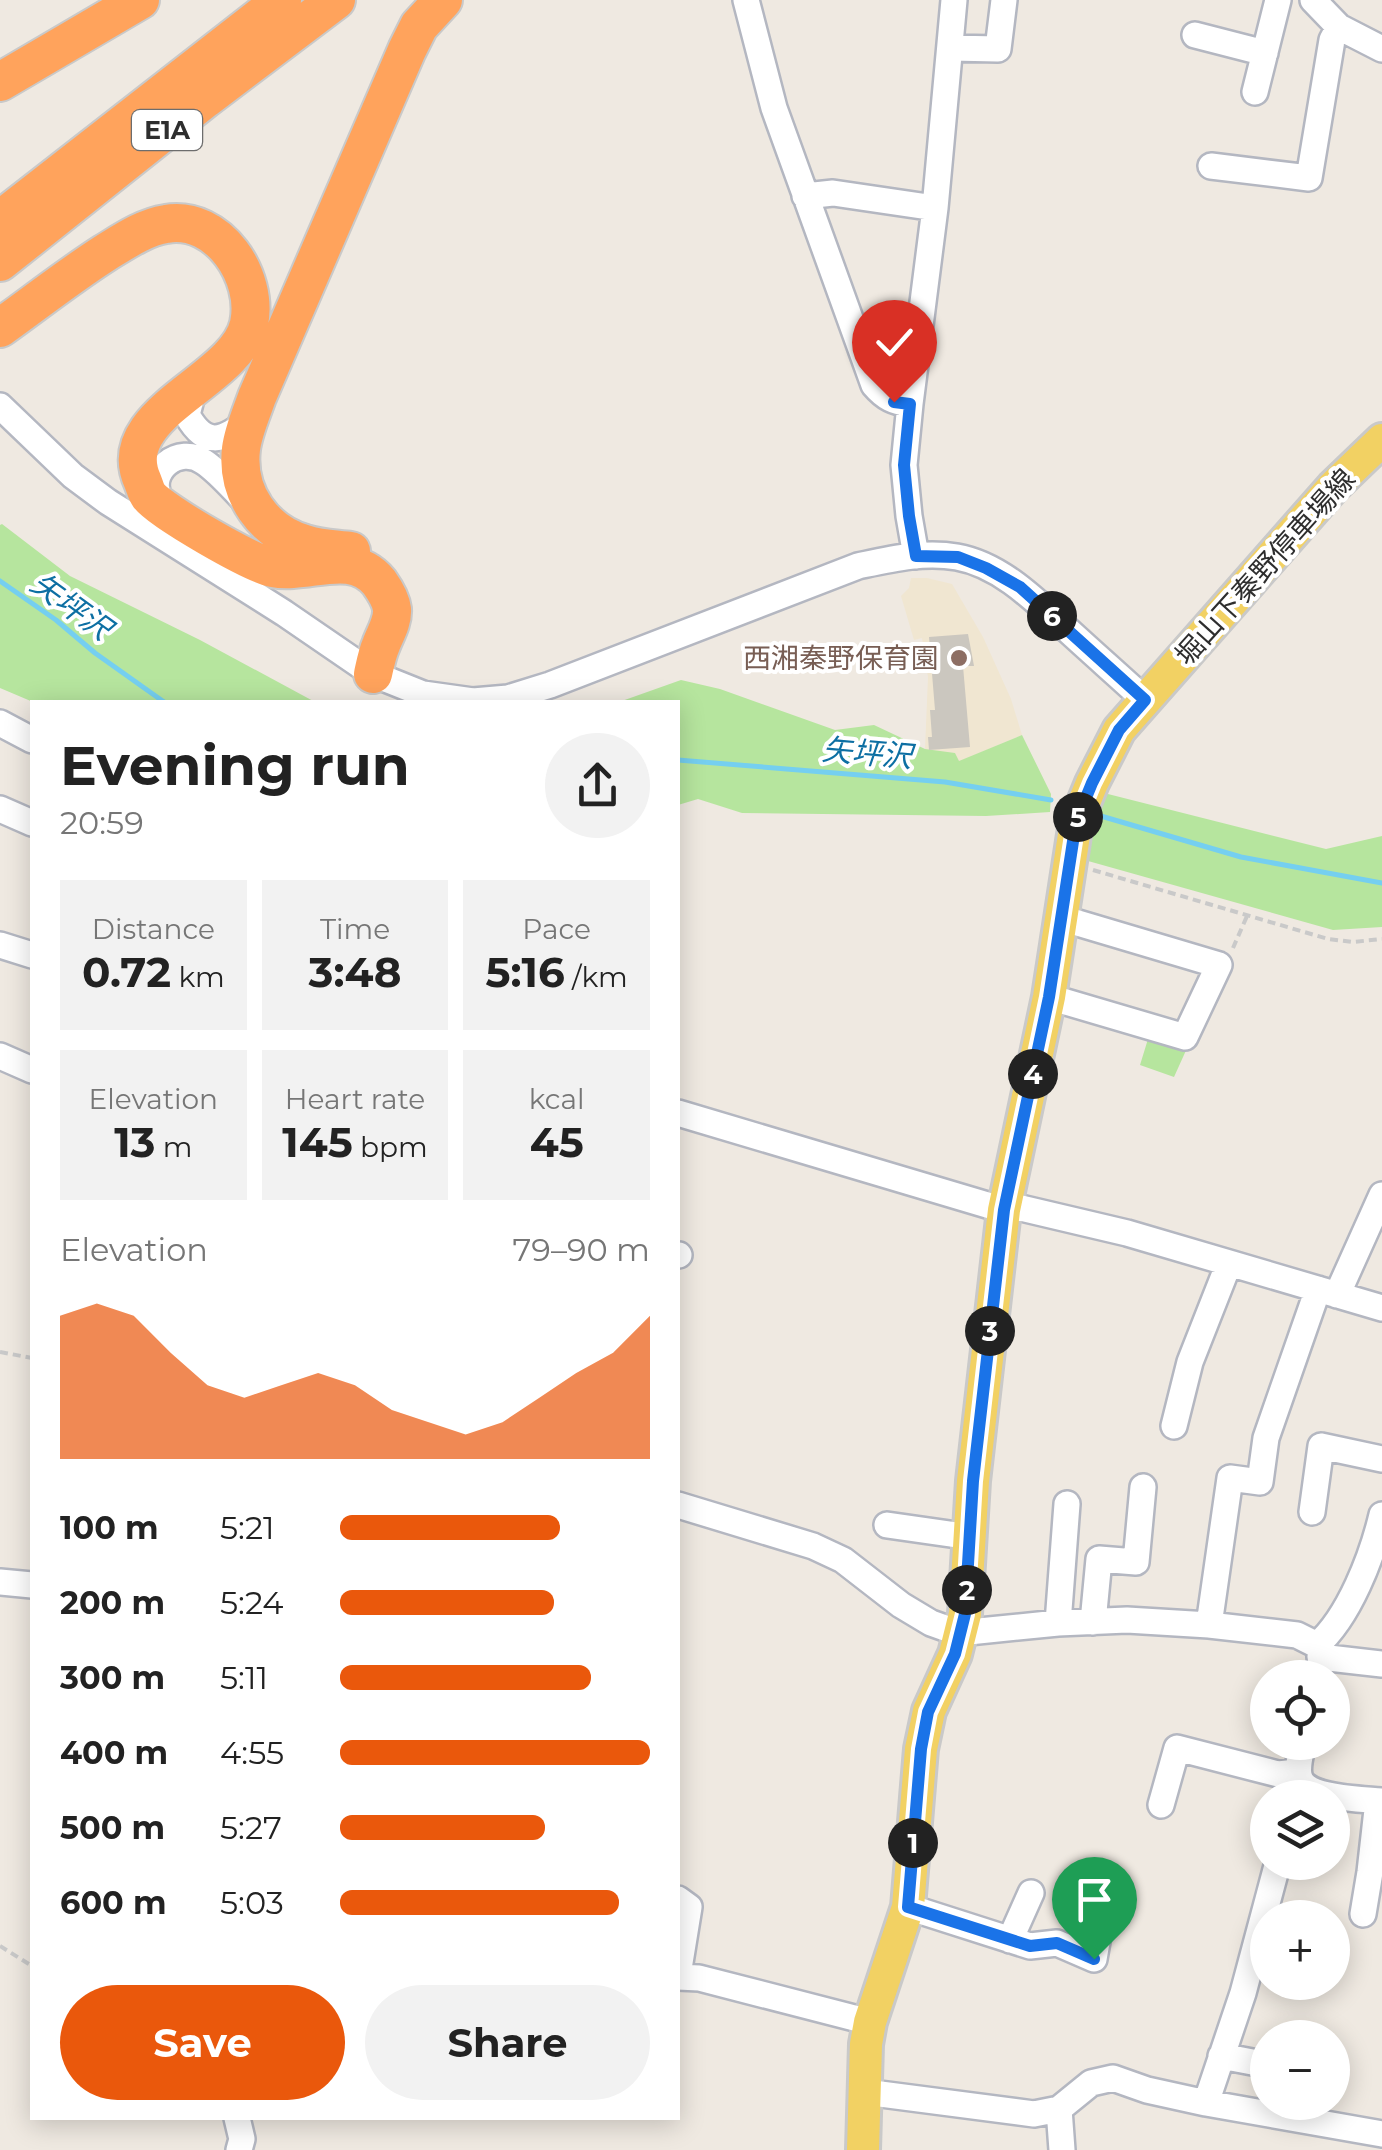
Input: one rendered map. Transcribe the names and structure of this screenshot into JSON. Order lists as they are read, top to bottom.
{
  "streets": {
    "highway": ["E1A"],
    "main road": ["堀山下秦野停車場線"]
  },
  "water": ["矢坪沢"],
  "places": ["西湘秦野保育園"],
  "page": {
    "pins": [
      "6",
      "5",
      "4",
      "3",
      "2",
      "1"
    ],
    "heading": ["Evening run", "20:59"],
    "stats": [
      ["Distance", "0.72 km"],
      ["Time", "3:48"],
      ["Pace", "5:16 /km"],
      ["Elevation", "13 m"],
      ["Heart rate", "145 bpm"],
      ["kcal", "45"]
    ],
    "chart": ["Elevation", "79–90 m"],
    "list": [
      {
        "name": "100 m",
        "note": "5:21"
      },
      {
        "name": "200 m",
        "note": "5:24"
      },
      {
        "name": "300 m",
        "note": "5:11"
      },
      {
        "name": "400 m",
        "note": "4:55"
      },
      {
        "name": "500 m",
        "note": "5:27"
      },
      {
        "name": "600 m",
        "note": "5:03"
      }
    ],
    "map_buttons": ["+", "−"],
    "buttons": ["Save", "Share"]
  }
}
